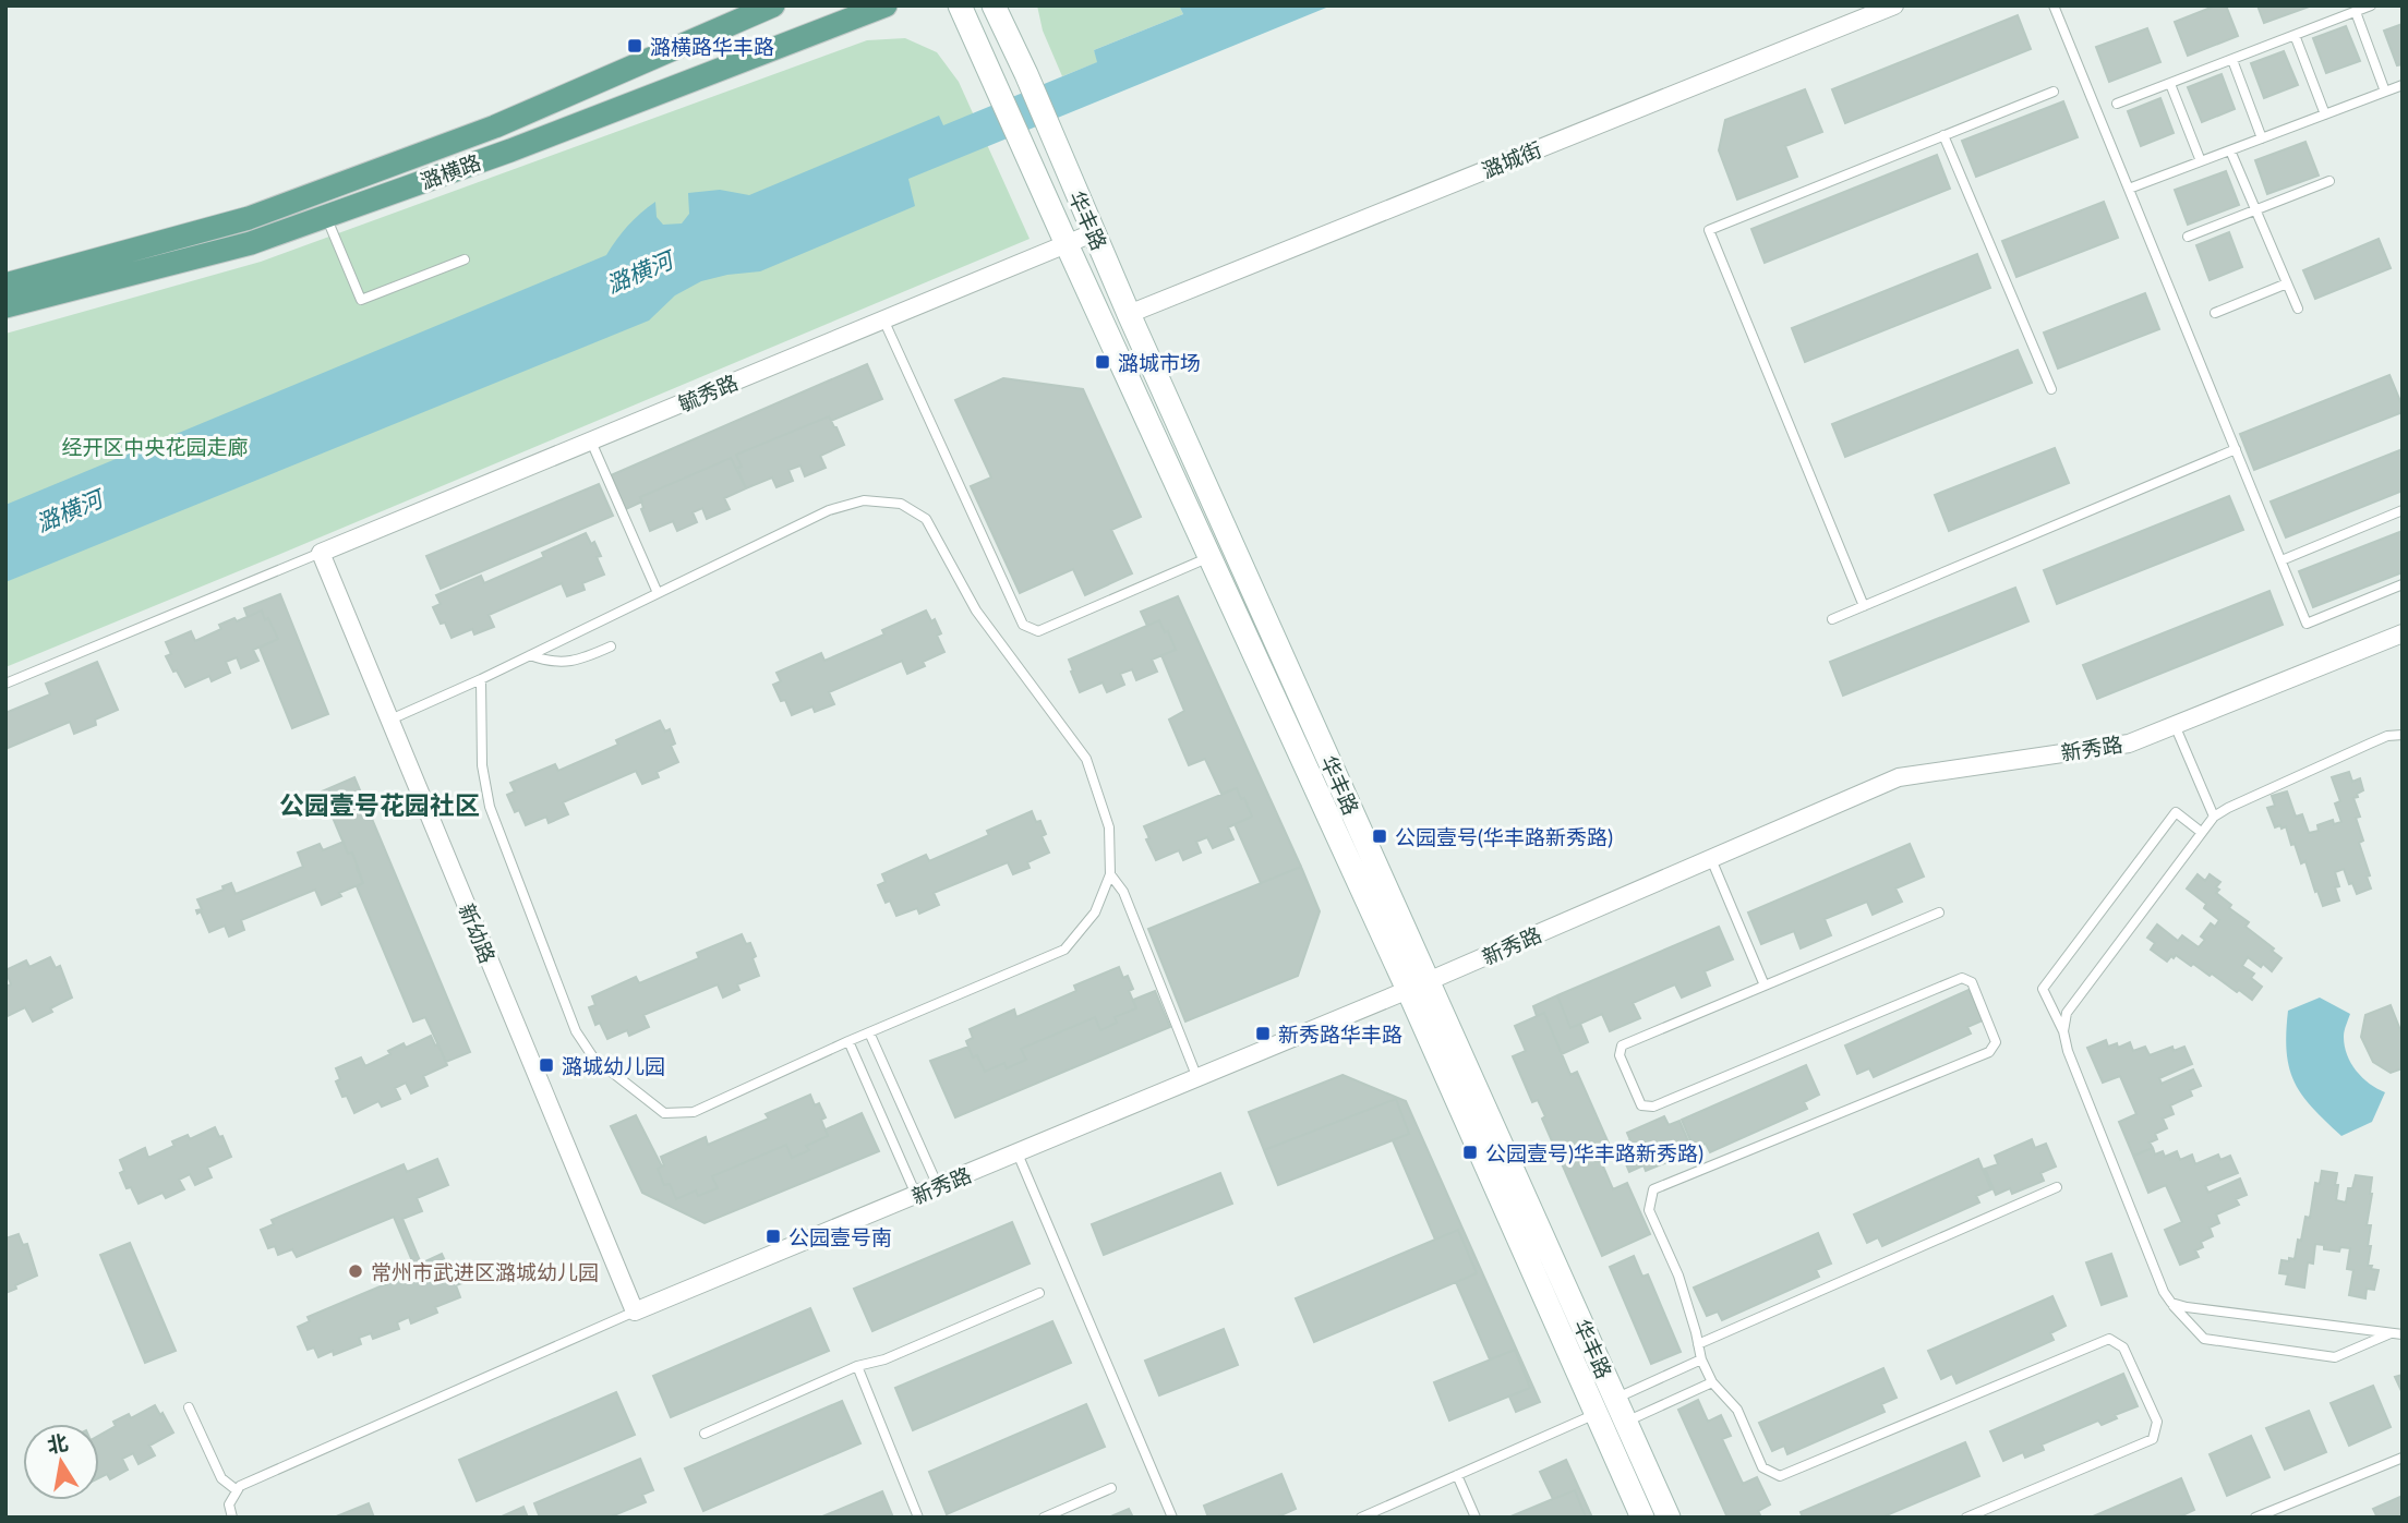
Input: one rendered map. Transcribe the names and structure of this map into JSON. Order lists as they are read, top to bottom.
{
  "streets": {
    "main road": ["潞横路"],
    "street": [
      "潞城街",
      "华丰路",
      "毓秀路",
      "新秀路",
      "新幼路"
    ]
  },
  "crossings": [
    ["潞城街", "华丰路"],
    ["华丰路", "毓秀路"],
    ["华丰路", "新秀路"],
    ["毓秀路", "新幼路"],
    ["新秀路", "新幼路"]
  ],
  "districts": ["公园壹号花园社区"],
  "water": ["潞横河"],
  "parks": ["经开区中央花园走廊"],
  "places": {
    "transit": [
      "潞横路华丰路",
      "潞城市场",
      "公园壹号(华丰路新秀路)",
      "新秀路华丰路",
      "潞城幼儿园",
      "公园壹号)华丰路新秀路)",
      "公园壹号南"
    ],
    "other": ["常州市武进区潞城幼儿园"]
  },
  "north": "top"
}
